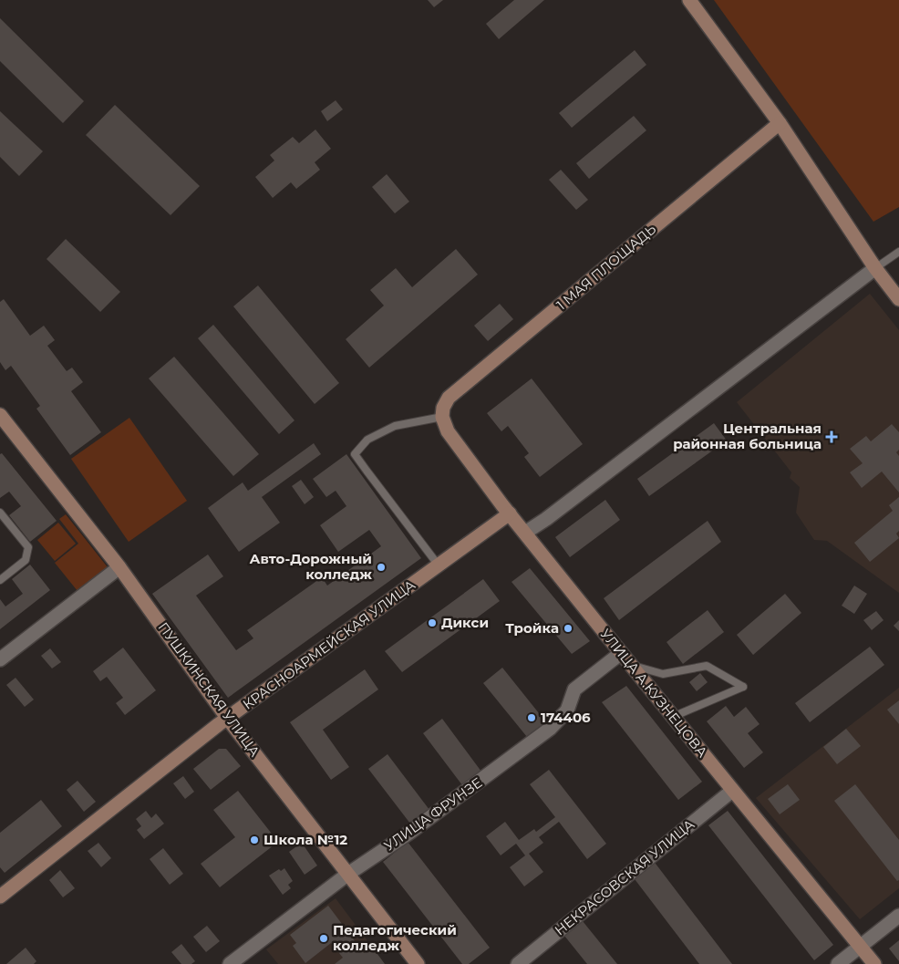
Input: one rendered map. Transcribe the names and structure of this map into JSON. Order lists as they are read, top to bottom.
{
  "streets": {
    "main road": [
      "1 МАЯ ПЛОЩАДЬ",
      "КРАСНОАРМЕЙСКАЯ УЛИЦА",
      "ПУШКИНСКАЯ УЛИЦА",
      "УЛИЦА А.КУЗНЕЦОВА"
    ],
    "street": ["УЛИЦА ФРУНЗЕ", "НЕКРАСОВСКАЯ УЛИЦА"]
  },
  "crossings": [
    ["1 МАЯ ПЛОЩАДЬ", "УЛИЦА А.КУЗНЕЦОВА"],
    ["КРАСНОАРМЕЙСКАЯ УЛИЦА", "ПУШКИНСКАЯ УЛИЦА"],
    ["КРАСНОАРМЕЙСКАЯ УЛИЦА", "УЛИЦА А.КУЗНЕЦОВА"],
    ["ПУШКИНСКАЯ УЛИЦА", "УЛИЦА ФРУНЗЕ"],
    ["УЛИЦА А.КУЗНЕЦОВА", "УЛИЦА ФРУНЗЕ"],
    ["УЛИЦА А.КУЗНЕЦОВА", "НЕКРАСОВСКАЯ УЛИЦА"]
  ],
  "places": {
    "health": ["Центральная районная больница"],
    "other": [
      "Авто-Дорожный колледж",
      "Дикси",
      "Тройка",
      "174406",
      "Школа №12",
      "Педагогический колледж"
    ]
  }
}
